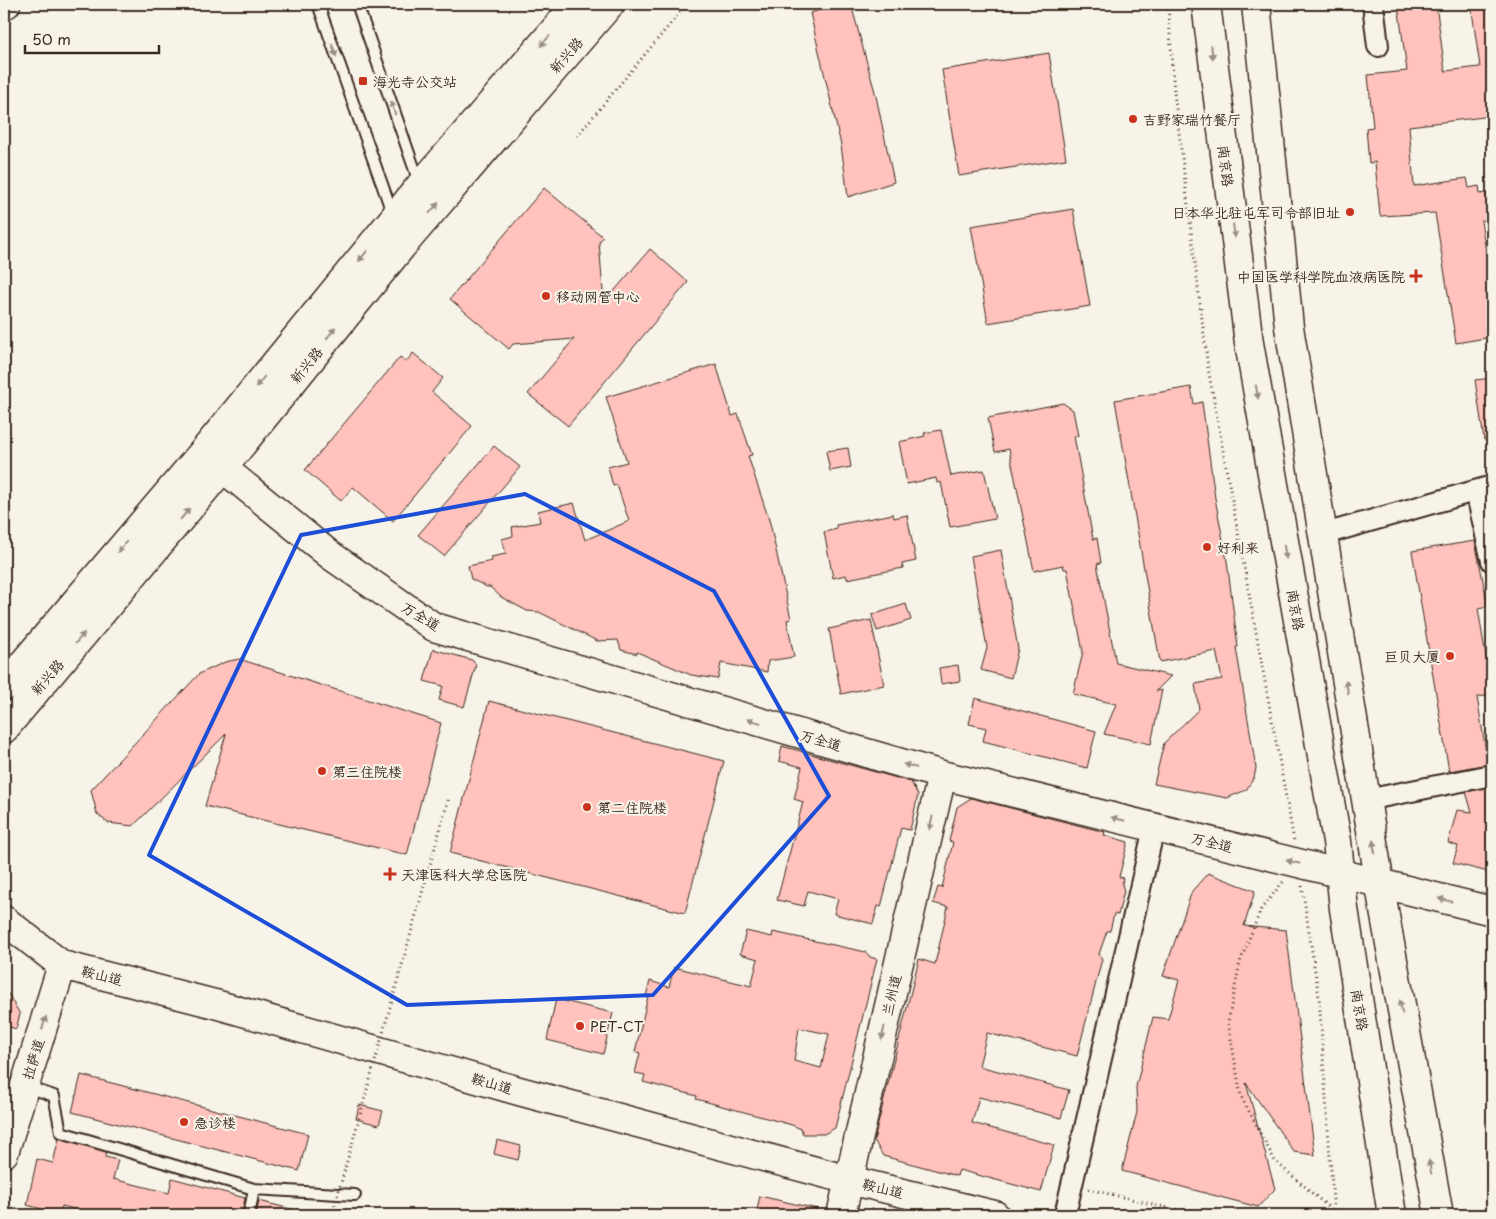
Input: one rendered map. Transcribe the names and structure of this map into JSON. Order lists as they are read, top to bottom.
{
  "streets": {
    "main road": [
      "新兴路",
      "南京路",
      "万全道",
      "鞍山道",
      "兰州道",
      "拉萨道"
    ]
  },
  "crossings": [
    ["新兴路", "万全道"],
    ["南京路", "万全道"],
    ["万全道", "兰州道"],
    ["鞍山道", "兰州道"],
    ["鞍山道", "拉萨道"]
  ],
  "one_way": ["万全道", "兰州道", "拉萨道"],
  "places": {
    "transit": ["海光寺公交站"],
    "other": [
      "吉野家瑞竹餐厅",
      "日本华北驻屯军司令部旧址",
      "移动网管中心",
      "好利来",
      "巨贝大厦",
      "第三住院楼",
      "第二住院楼",
      "PET-CT",
      "急诊楼"
    ],
    "health": ["中国医学科学院血液病医院", "天津医科大学总医院"]
  },
  "scale_bar": "50 m"
}
